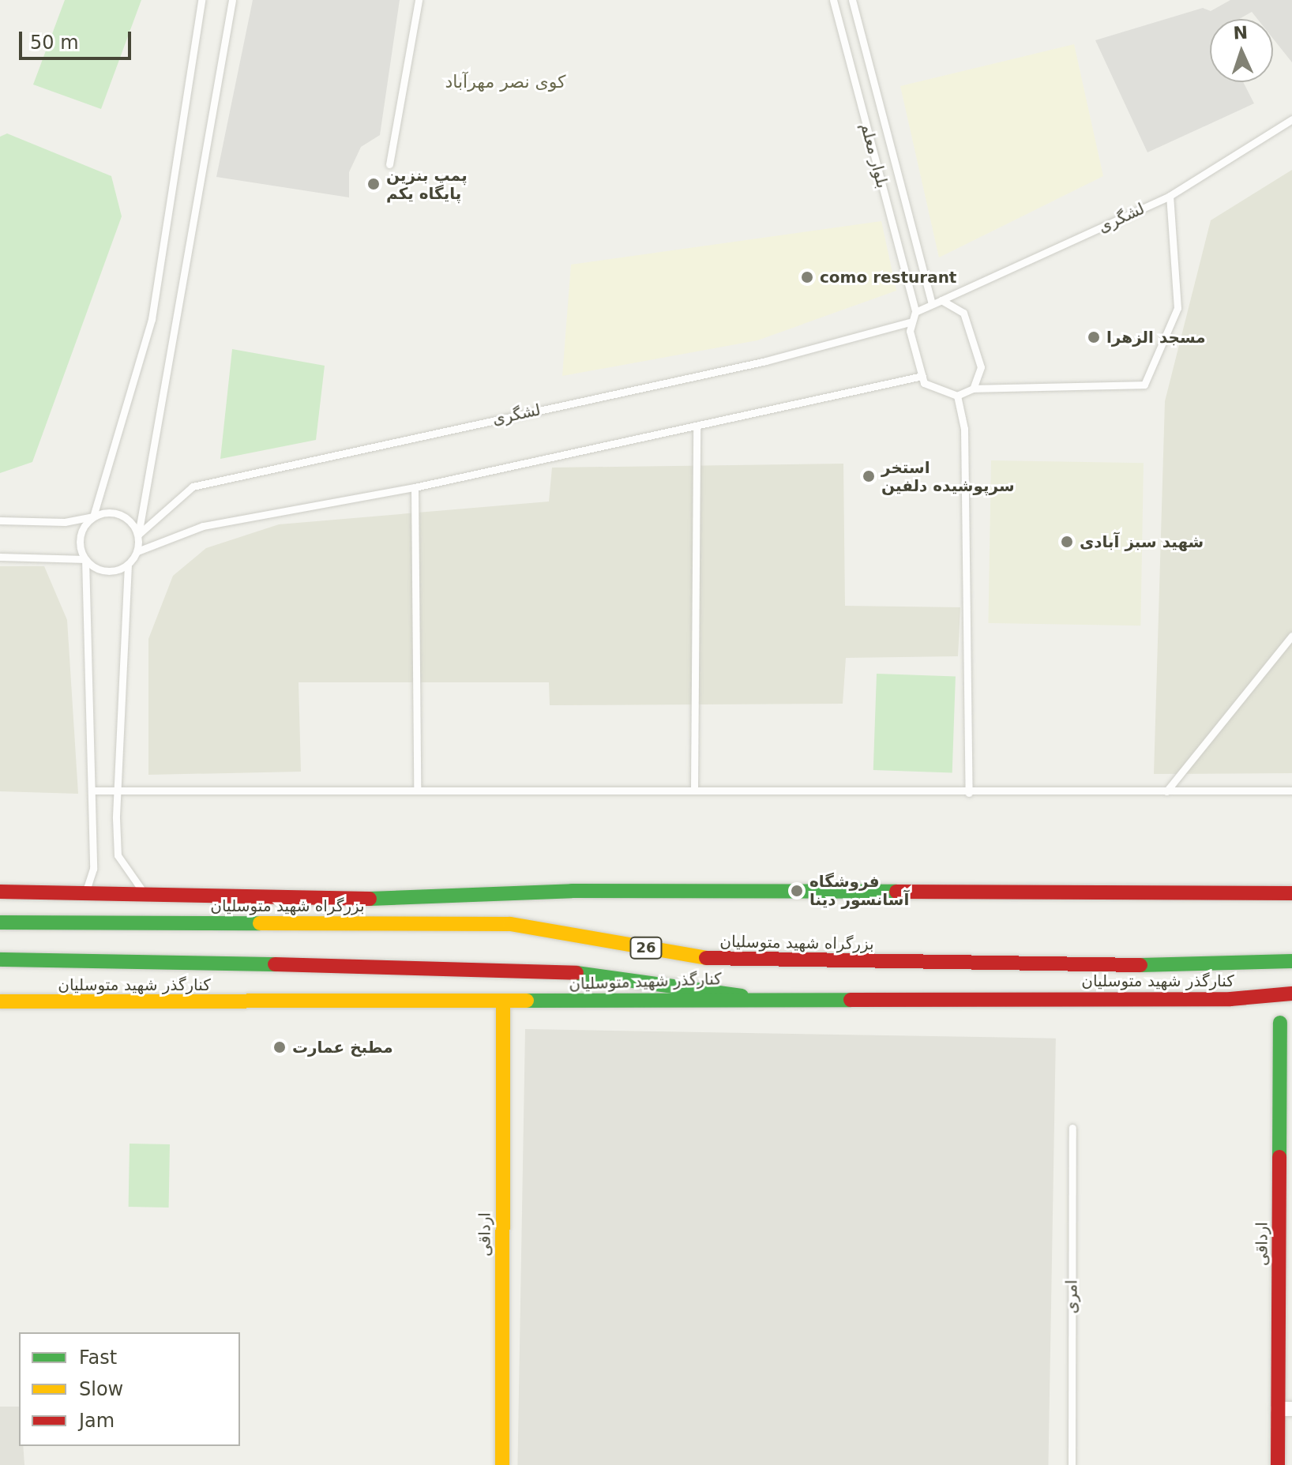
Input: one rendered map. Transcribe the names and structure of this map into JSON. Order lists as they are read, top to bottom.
{
  "streets": {
    "main road": [
      "بزرگراه شهید متوسلیان",
      "26",
      "کنارگذر شهید متوسلیان",
      "ارداقی"
    ],
    "lane": ["بلوار معلم", "لشگری", "امری"]
  },
  "crossings": [
    ["بلوار معلم", "لشگری"],
    ["26", "کنارگذر شهید متوسلیان"],
    ["کنارگذر شهید متوسلیان", "ارداقی"]
  ],
  "districts": ["کوی نصر مهرآباد"],
  "places": [
    "پمپ بنزين پايگاه يكم",
    "como resturant",
    "مسجد الزهرا",
    "استخر سرپوشیده دلفین",
    "شهید سبز آبادی",
    "فروشگاه آسانسور دینا",
    "مطبخ عمارت"
  ],
  "legend": ["Fast", "Slow", "Jam"],
  "scale_bar": "50 m",
  "north": "top"
}
